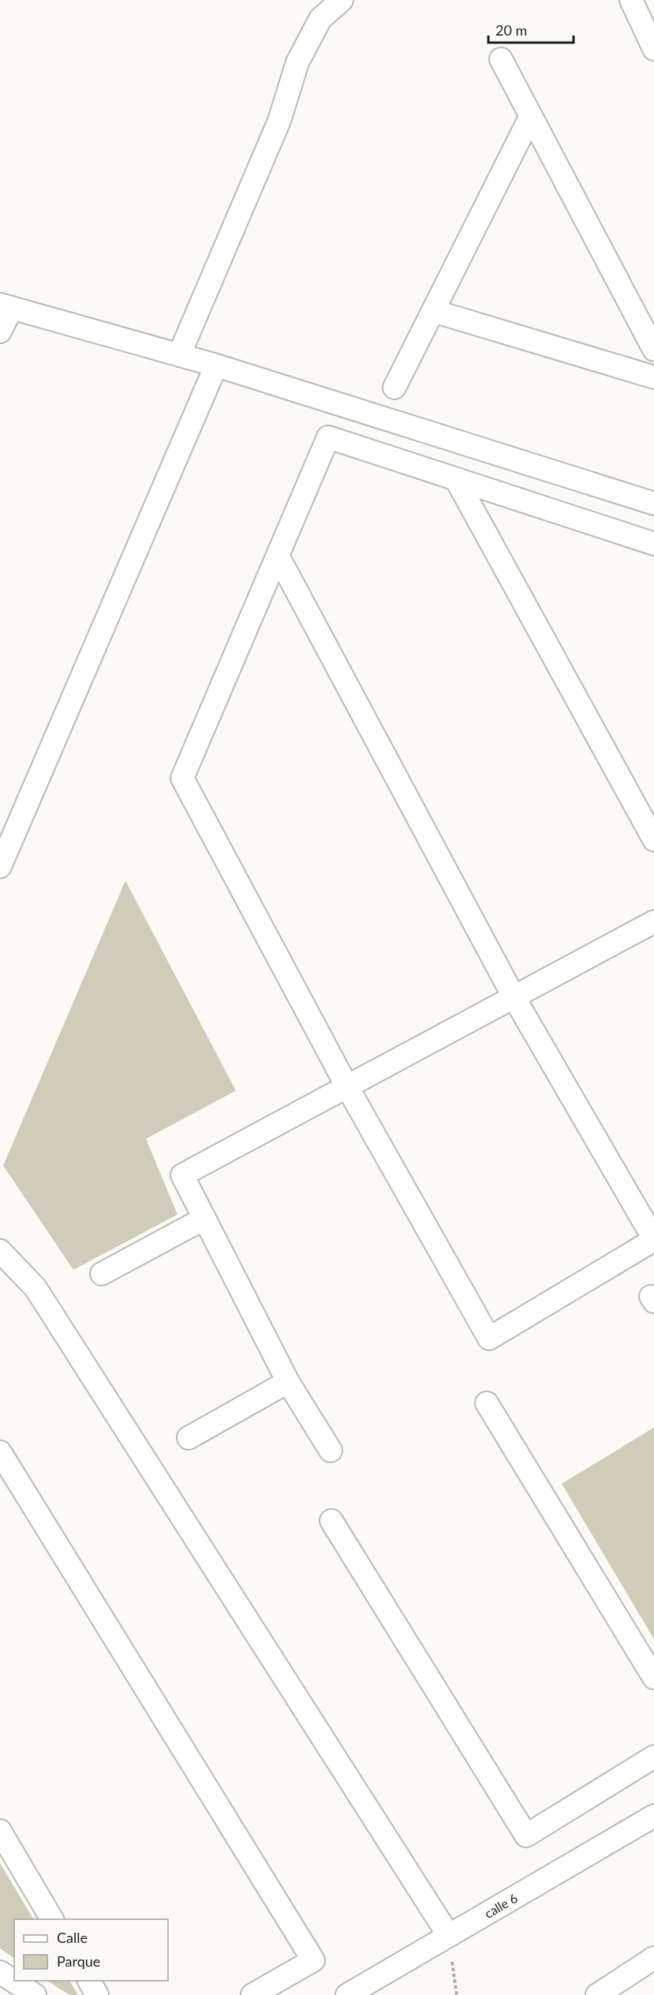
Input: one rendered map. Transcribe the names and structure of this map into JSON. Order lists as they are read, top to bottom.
{
  "streets": {
    "street": ["calle 6"]
  },
  "legend": ["Calle", "Parque"],
  "scale_bar": "20 m"
}
